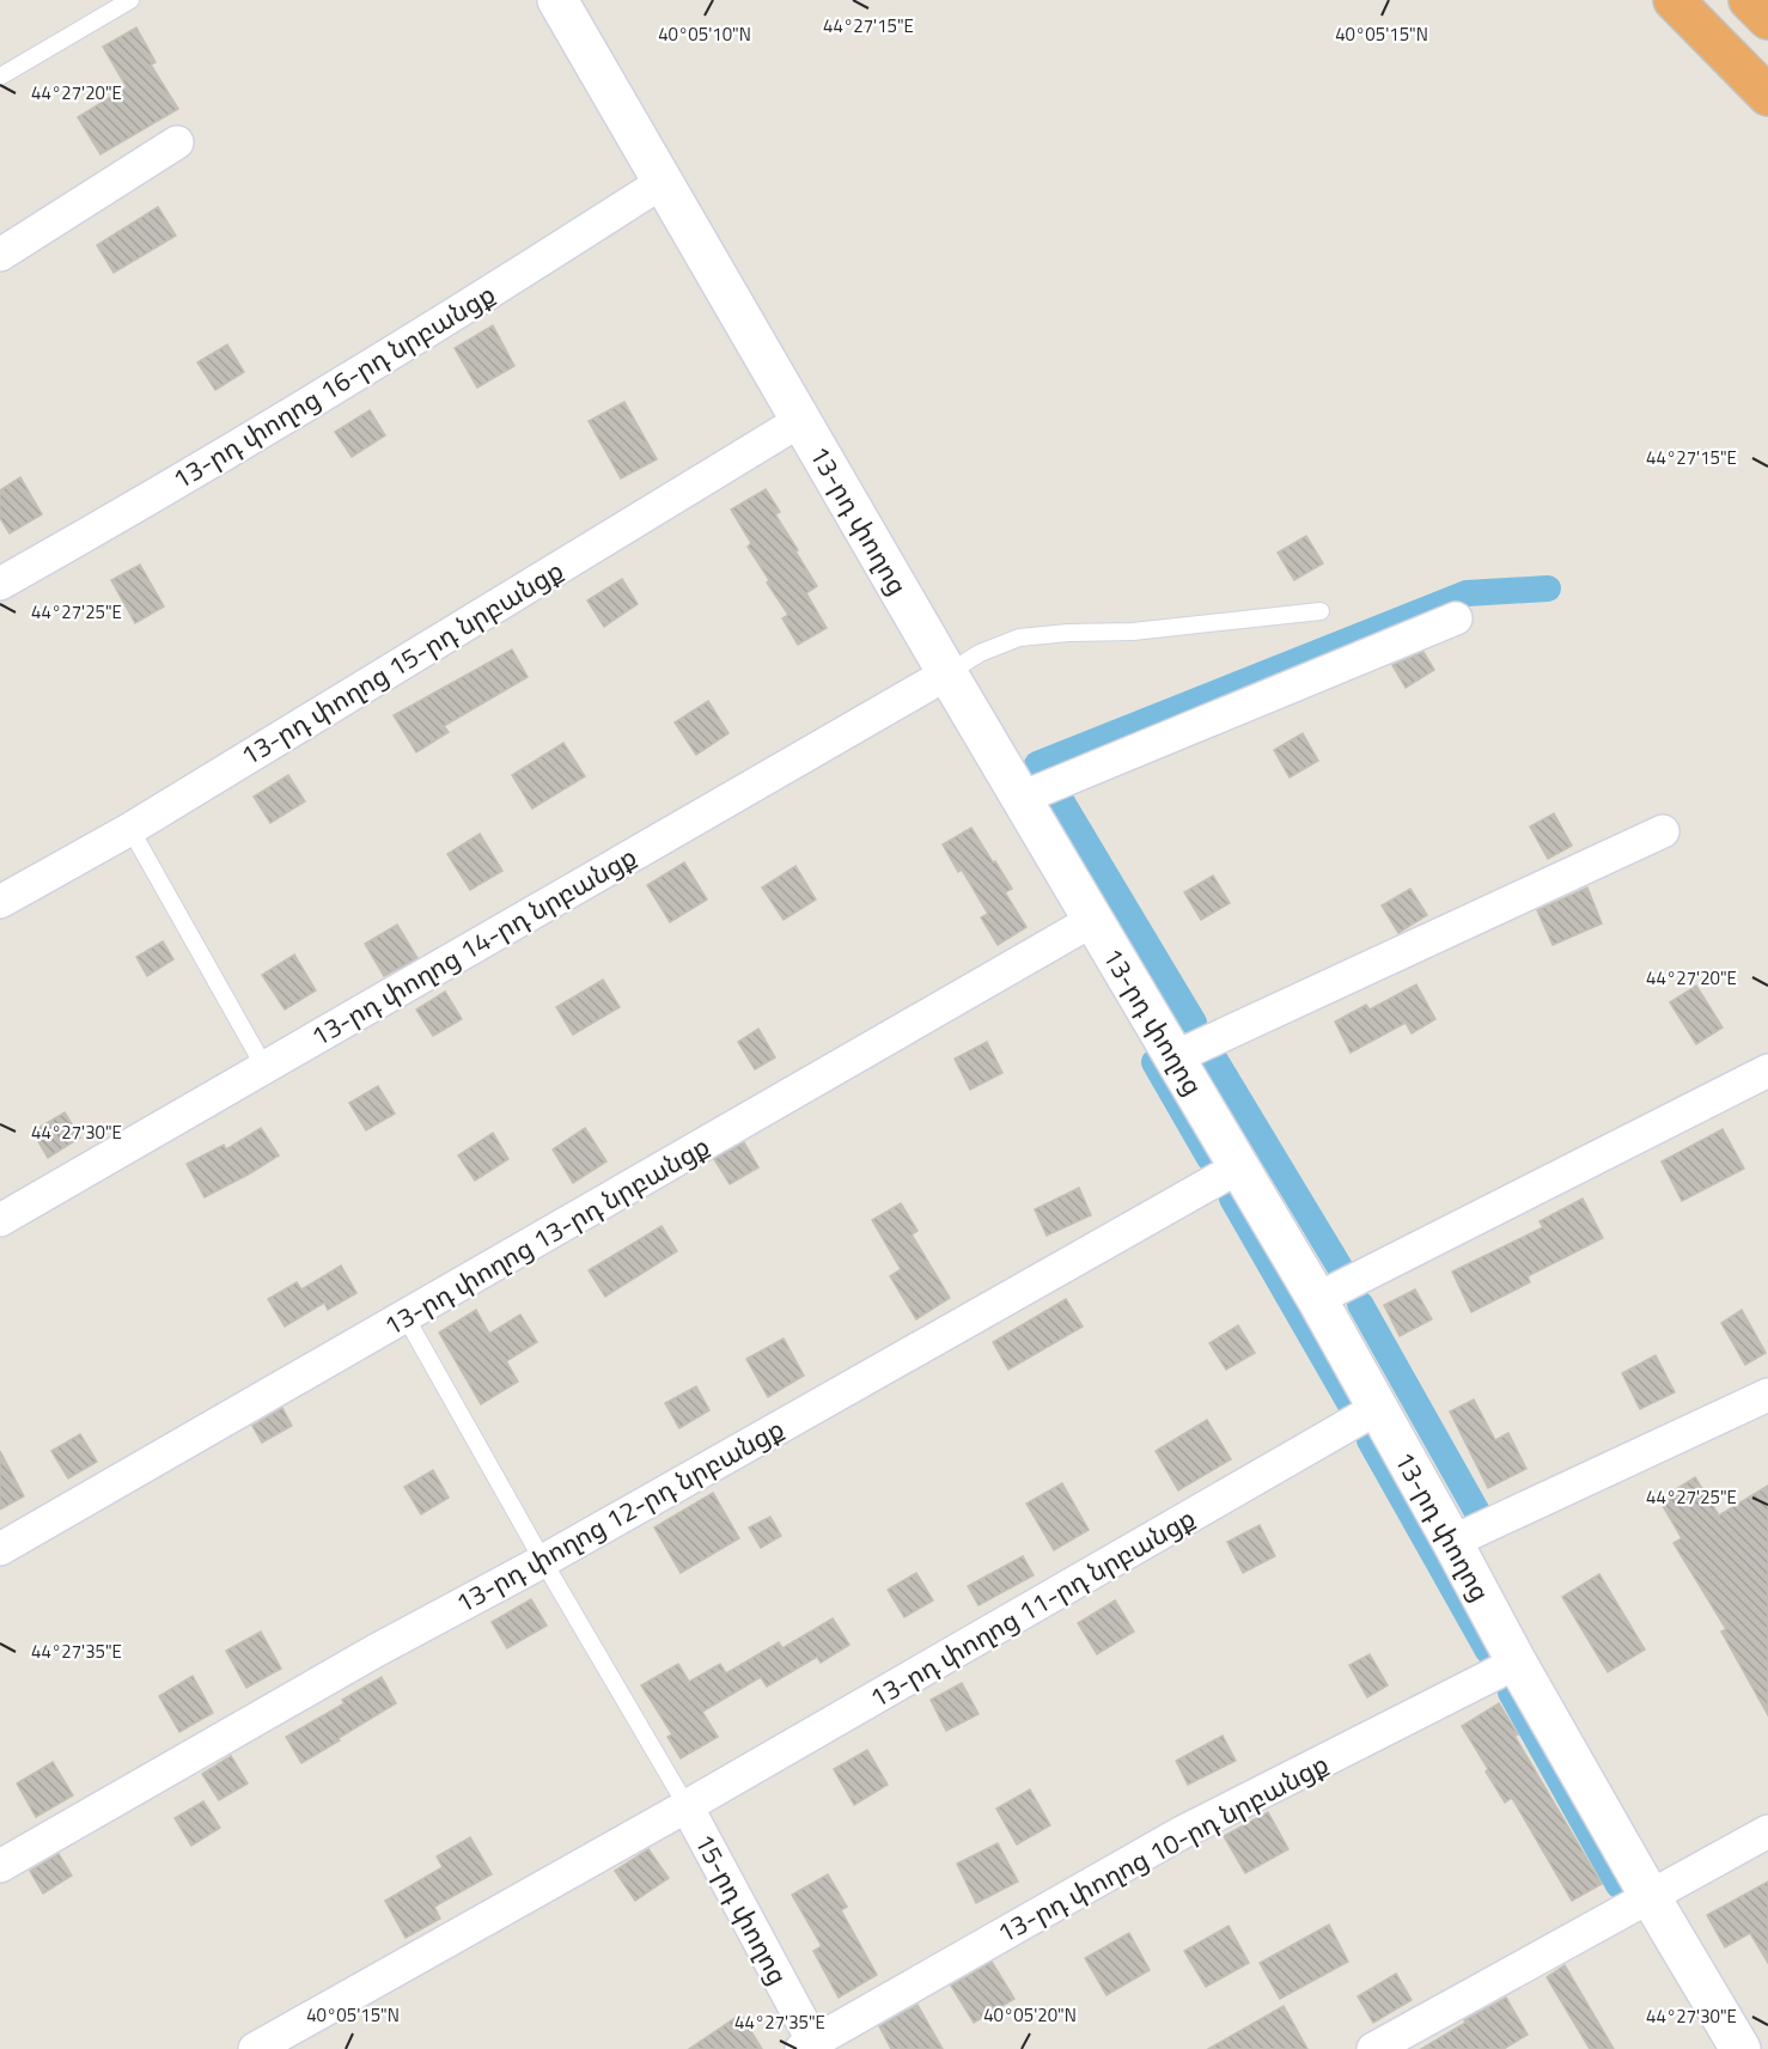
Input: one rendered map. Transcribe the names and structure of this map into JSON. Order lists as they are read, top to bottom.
{
  "streets": {
    "street": [
      "13-րդ փողոց 16-րդ նրբանցք",
      "13-րդ փողոց",
      "13-րդ փողոց 15-րդ նրբանցք",
      "13-րդ փողոց 14-րդ նրբանցք",
      "13-րդ փողոց 13-րդ նրբանցք",
      "13-րդ փողոց 12-րդ նրբանցք",
      "13-րդ փողոց 11-րդ նրբանցք",
      "13-րդ փողոց 10-րդ նրբանցք",
      "15-րդ փողոց"
    ]
  },
  "crossings": [
    ["13-րդ փողոց 16-րդ նրբանցք", "13-րդ փողոց"],
    ["13-րդ փողոց", "13-րդ փողոց 15-րդ նրբանցք"],
    ["13-րդ փողոց", "13-րդ փողոց 14-րդ նրբանցք"],
    ["13-րդ փողոց", "13-րդ փողոց 13-րդ նրբանցք"],
    ["13-րդ փողոց", "13-րդ փողոց 12-րդ նրբանցք"],
    ["13-րդ փողոց", "13-րդ փողոց 11-րդ նրբանցք"],
    ["13-րդ փողոց", "13-րդ փողոց 10-րդ նրբանցք"],
    ["13-րդ փողոց 11-րդ նրբանցք", "15-րդ փողոց"],
    ["13-րդ փողոց 10-րդ նրբանցք", "15-րդ փողոց"]
  ],
  "coordinates": [
    "44°27'15\"E",
    "40°05'10\"N",
    "40°05'15\"N",
    "44°27'20\"E",
    "44°27'25\"E",
    "44°27'30\"E",
    "44°27'35\"E",
    "40°05'20\"N"
  ]
}
